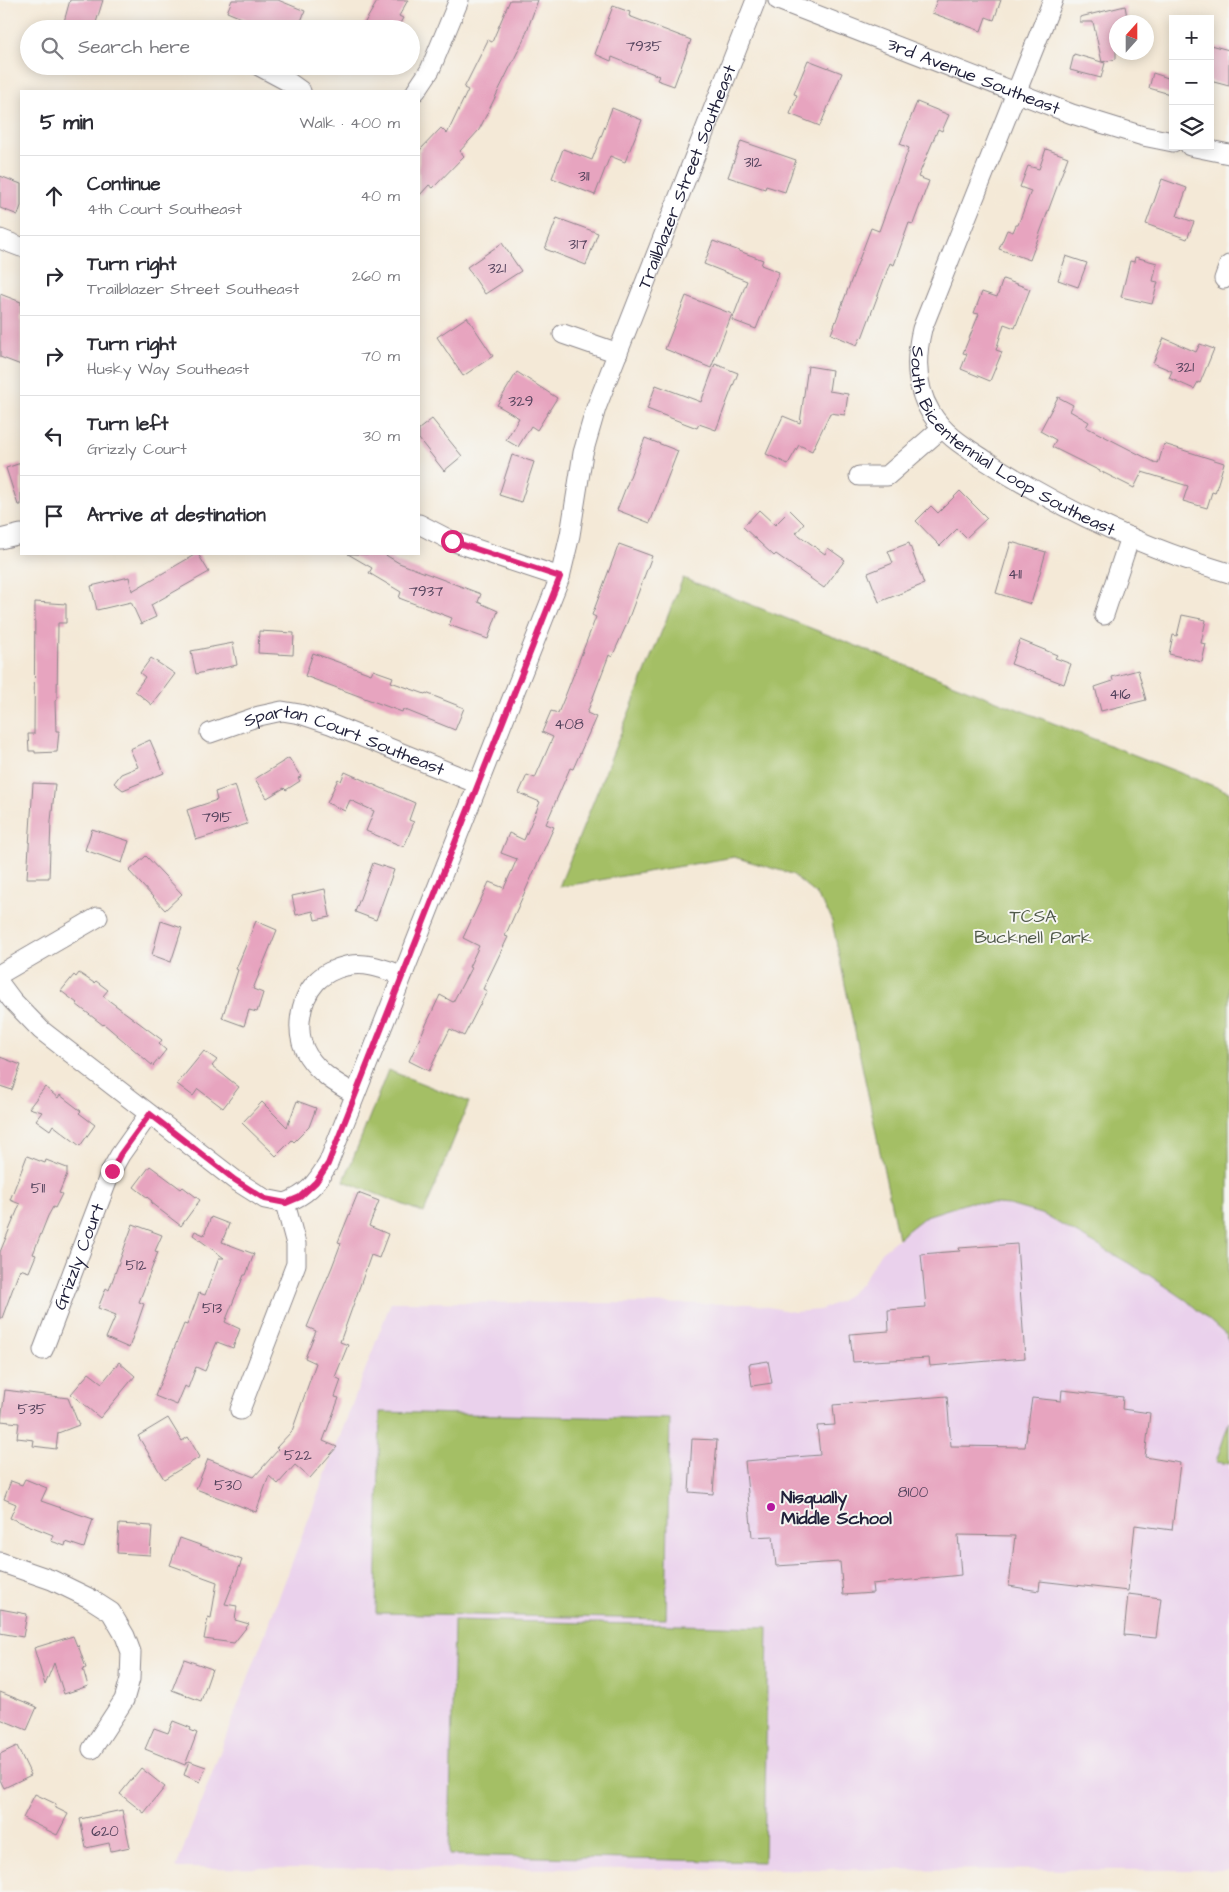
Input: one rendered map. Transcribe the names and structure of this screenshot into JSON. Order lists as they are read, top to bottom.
{
  "streets": {
    "street": [
      "3rd Avenue Southeast",
      "Trailblazer Street Southeast",
      "South Bicentennial Loop Southeast",
      "Spartan Court Southeast",
      "Grizzly Court"
    ]
  },
  "crossings": [
    ["3rd Avenue Southeast", "South Bicentennial Loop Southeast"],
    ["Trailblazer Street Southeast", "Spartan Court Southeast"]
  ],
  "parks": ["TCSA Bucknell Park"],
  "places": ["Nisqually Middle School"],
  "house_numbers": [
    "7935",
    "312",
    "311",
    "317",
    "321",
    "321",
    "329",
    "411",
    "7937",
    "416",
    "408",
    "7915",
    "511",
    "512",
    "513",
    "535",
    "522",
    "530",
    "8100",
    "620"
  ],
  "north": "top",
  "page": {
    "map_buttons": ["+", "−"],
    "search": "Search here",
    "heading": ["5 min", "Walk · 400 m"],
    "list": [
      ["Continue", "4th Court Southeast", "40 m"],
      ["Turn right", "Trailblazer Street Southeast", "260 m"],
      ["Turn right", "Husky Way Southeast", "70 m"],
      ["Turn left", "Grizzly Court", "30 m"],
      "Arrive at destination"
    ]
  }
}
